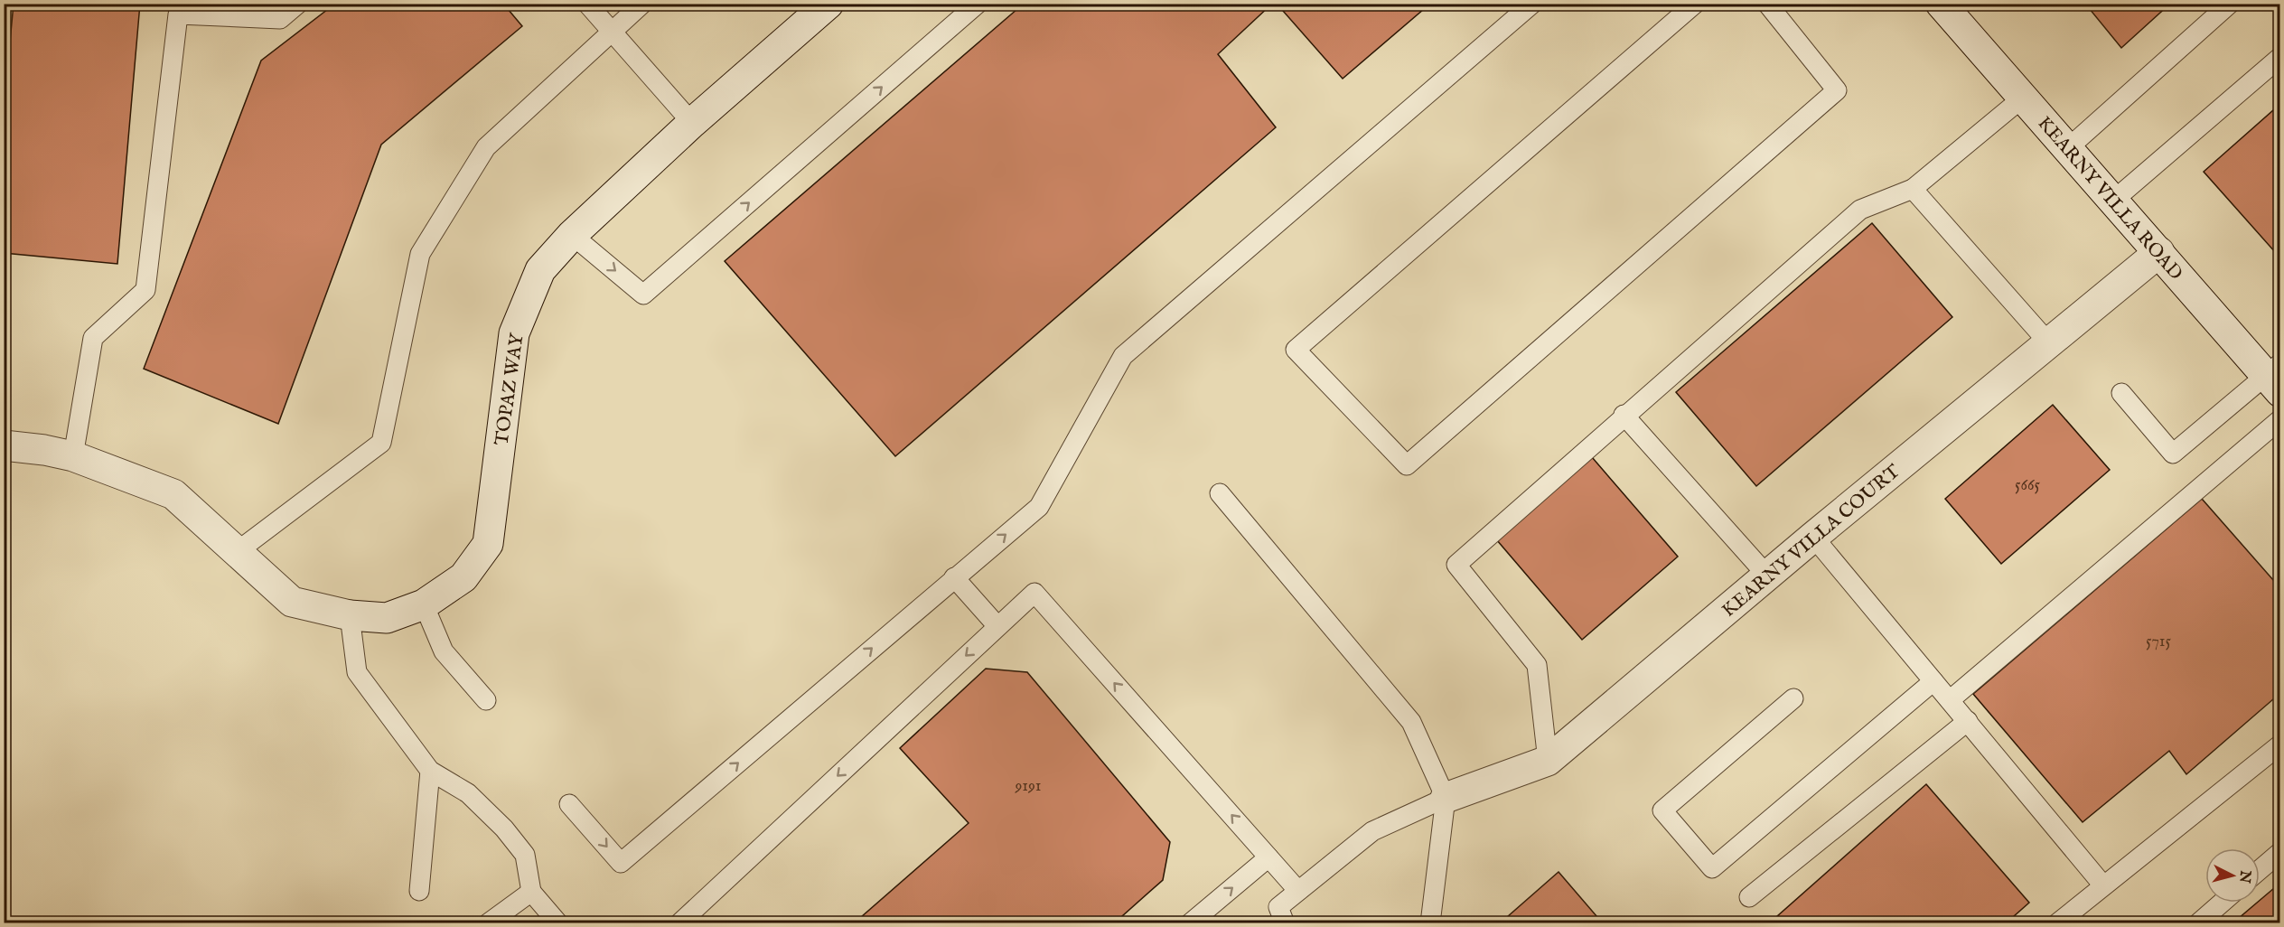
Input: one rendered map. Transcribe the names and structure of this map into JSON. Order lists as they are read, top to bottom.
{
  "streets": {
    "street": ["KEARNY VILLA ROAD", "TOPAZ WAY", "KEARNY VILLA COURT"]
  },
  "crossings": [
    ["KEARNY VILLA ROAD", "KEARNY VILLA COURT"]
  ],
  "house_numbers": ["5665", "5715", "9191"],
  "north": "right"
}
